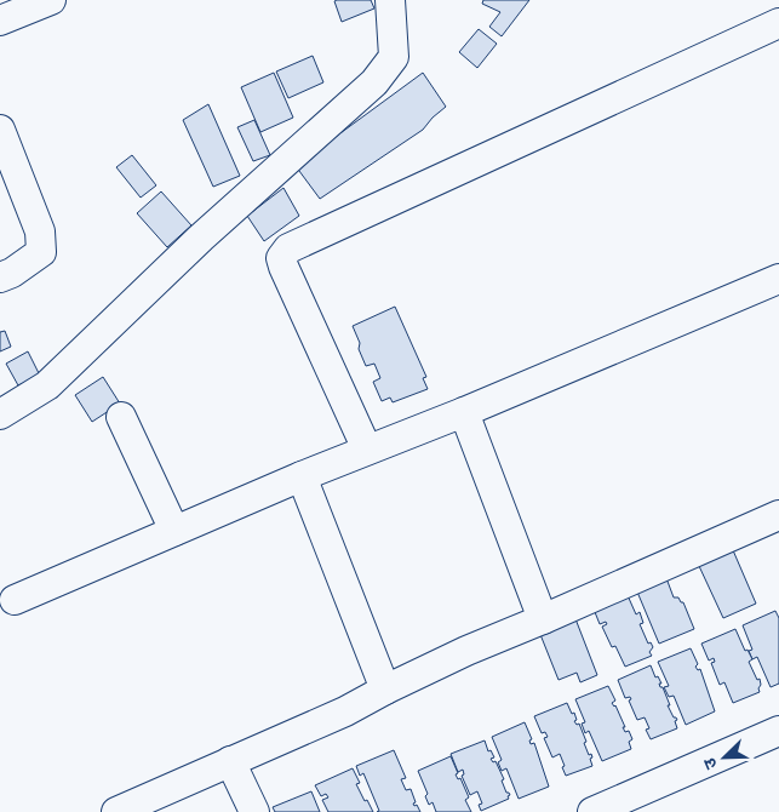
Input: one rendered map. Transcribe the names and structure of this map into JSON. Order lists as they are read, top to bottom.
{
  "north": "bottom left"
}
